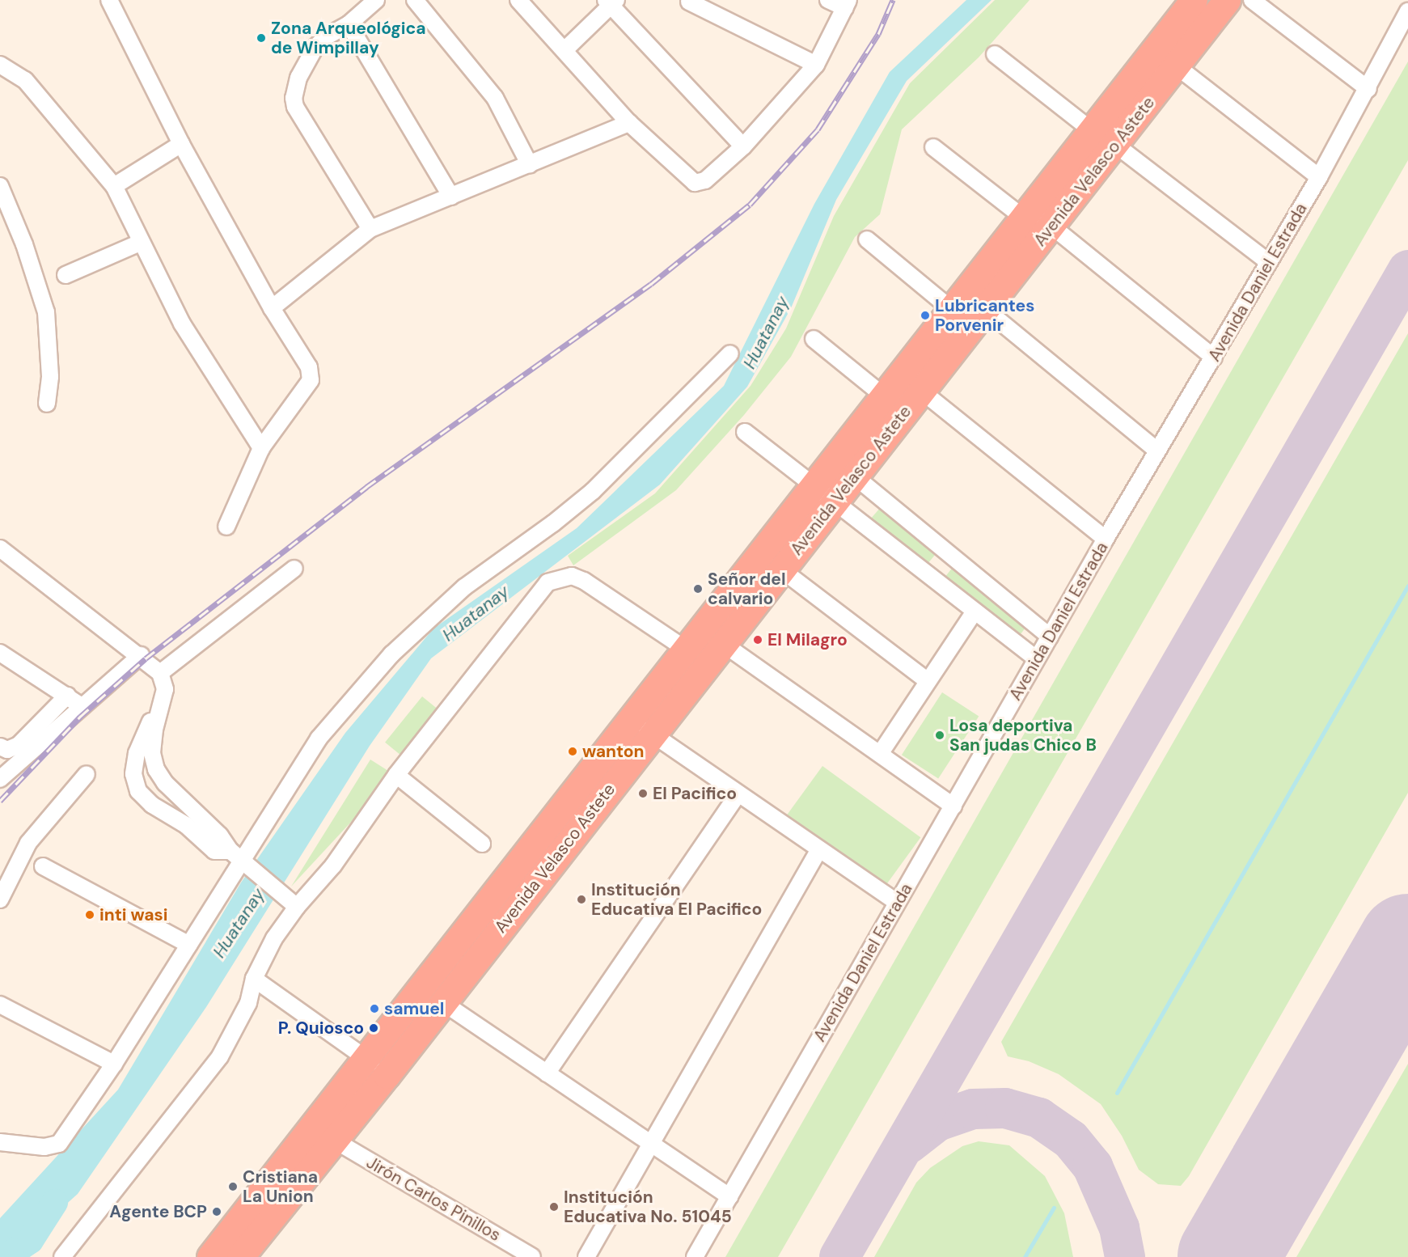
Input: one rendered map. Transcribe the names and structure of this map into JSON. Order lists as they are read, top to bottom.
{
  "streets": {
    "highway": ["Avenida Velasco Astete"],
    "street": ["Avenida Daniel Estrada", "Jirón Carlos Pinillos"]
  },
  "crossings": [
    ["Avenida Velasco Astete", "Jirón Carlos Pinillos"]
  ],
  "water": ["Huatanay"],
  "places": [
    "Zona Arqueológica de Wimpillay",
    "Lubricantes Porvenir",
    "Señor del calvario",
    "El Milagro",
    "Losa deportiva San judas Chico B",
    "wanton",
    "El Pacifico",
    "Institución Educativa El Pacifico",
    "inti wasi",
    "samuel",
    "P. Quiosco",
    "Cristiana La Union",
    "Institución Educativa No. 51045",
    "Agente BCP"
  ]
}
